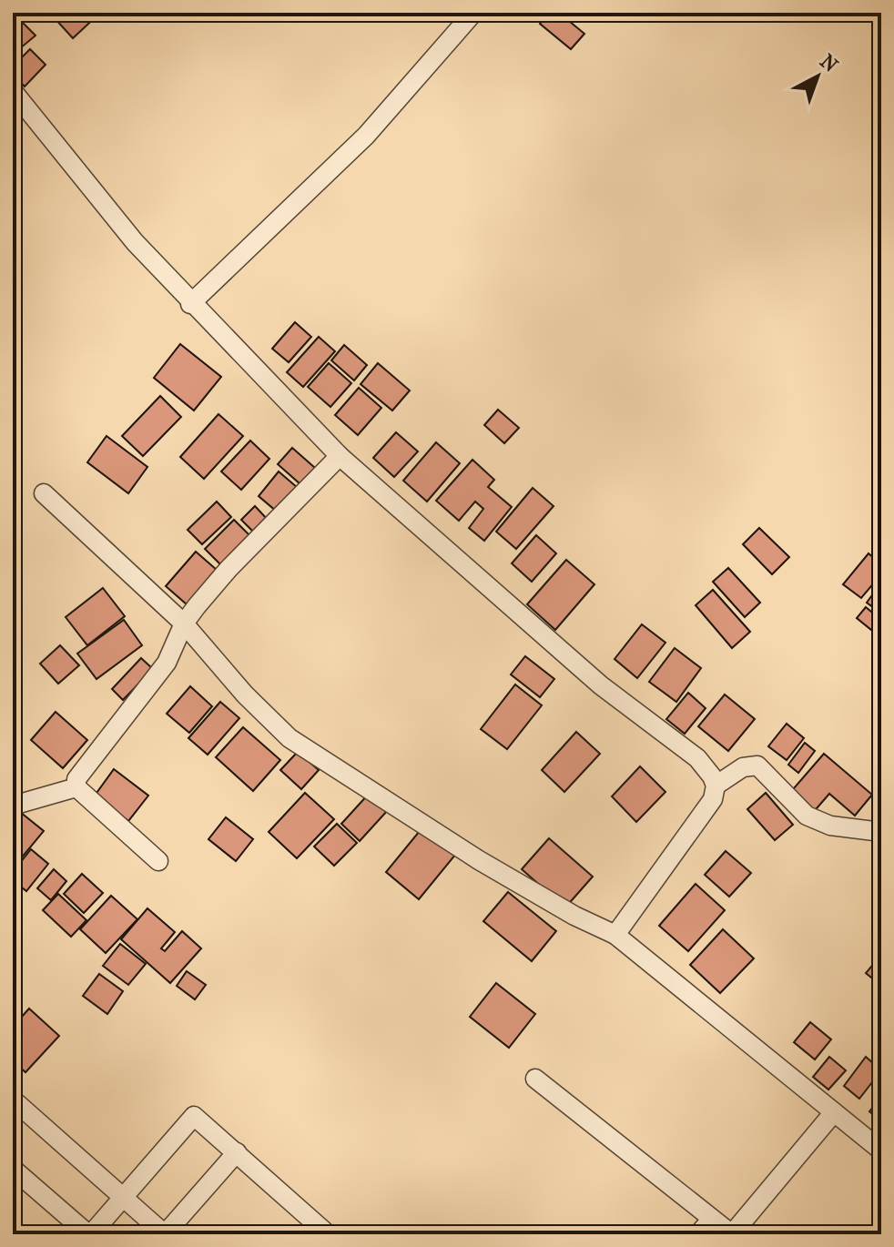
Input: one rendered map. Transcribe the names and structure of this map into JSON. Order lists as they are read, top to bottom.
{
  "north": "top right"
}
